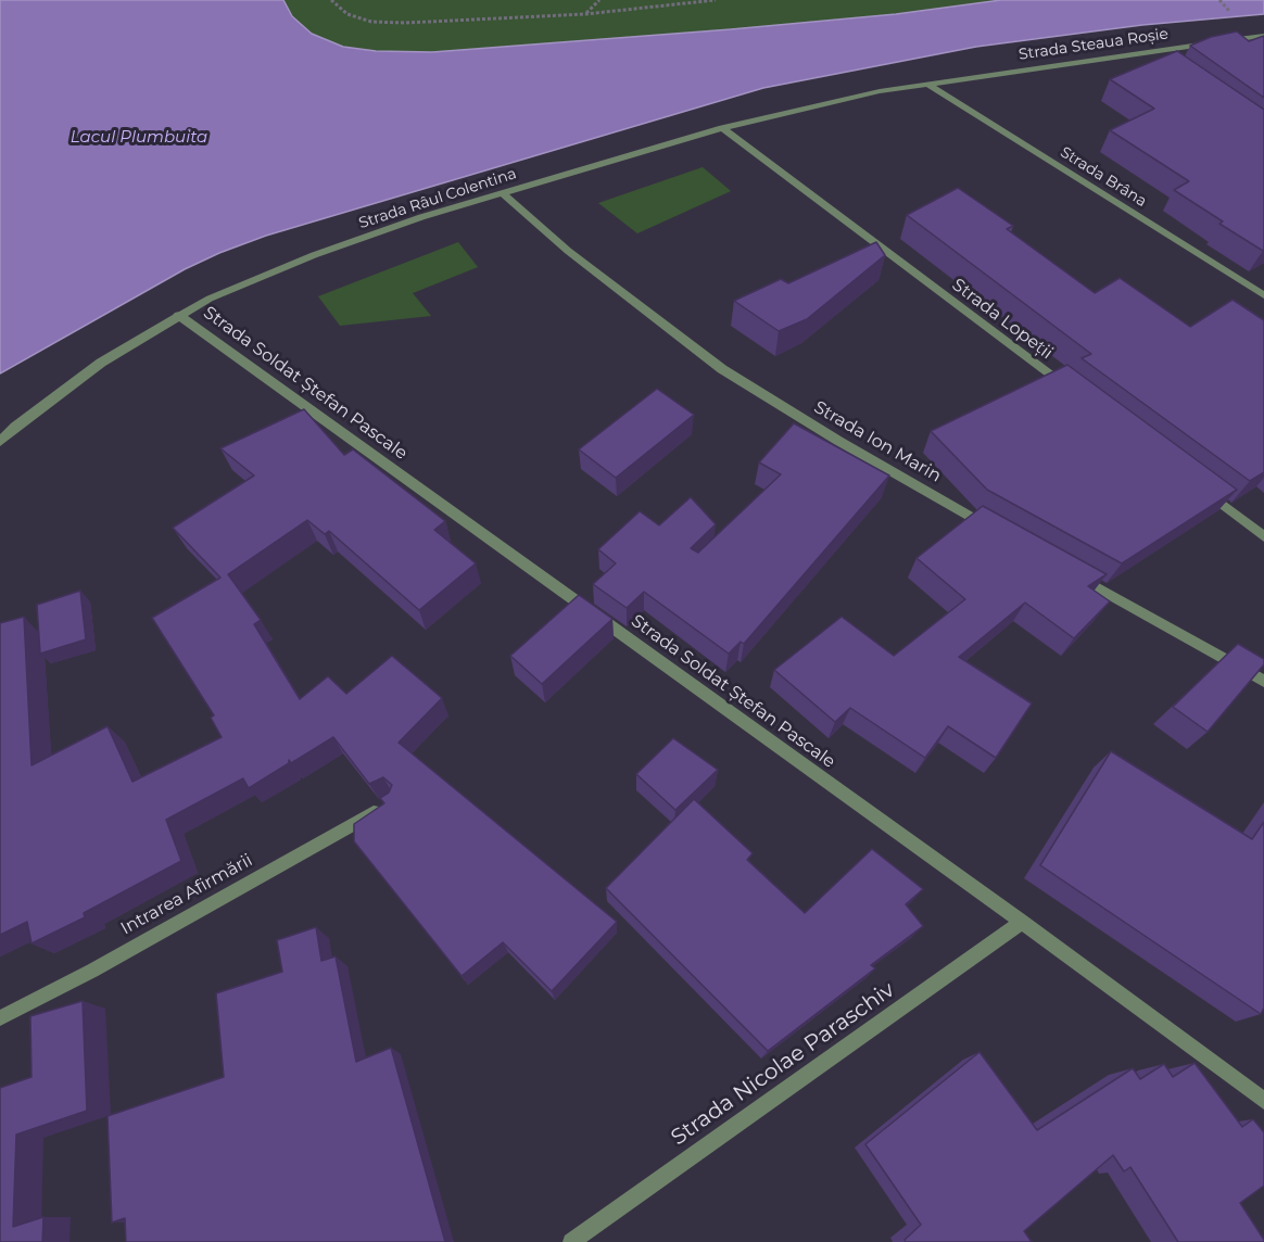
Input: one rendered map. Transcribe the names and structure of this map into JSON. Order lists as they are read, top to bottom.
{
  "streets": {
    "street": [
      "Strada Steaua Roșie",
      "Strada Brâna",
      "Strada Râul Colentina",
      "Strada Lopeții",
      "Strada Soldat Ștefan Pascale",
      "Strada Ion Marin",
      "Intrarea Afirmării",
      "Strada Nicolae Paraschiv"
    ]
  },
  "crossings": [
    ["Strada Steaua Roșie", "Strada Brâna"],
    ["Strada Steaua Roșie", "Strada Râul Colentina"],
    ["Strada Brâna", "Strada Râul Colentina"],
    ["Strada Râul Colentina", "Strada Lopeții"],
    ["Strada Râul Colentina", "Strada Soldat Ștefan Pascale"],
    ["Strada Râul Colentina", "Strada Ion Marin"],
    ["Strada Soldat Ștefan Pascale", "Strada Nicolae Paraschiv"]
  ],
  "water": ["Lacul Plumbuita"]
}
